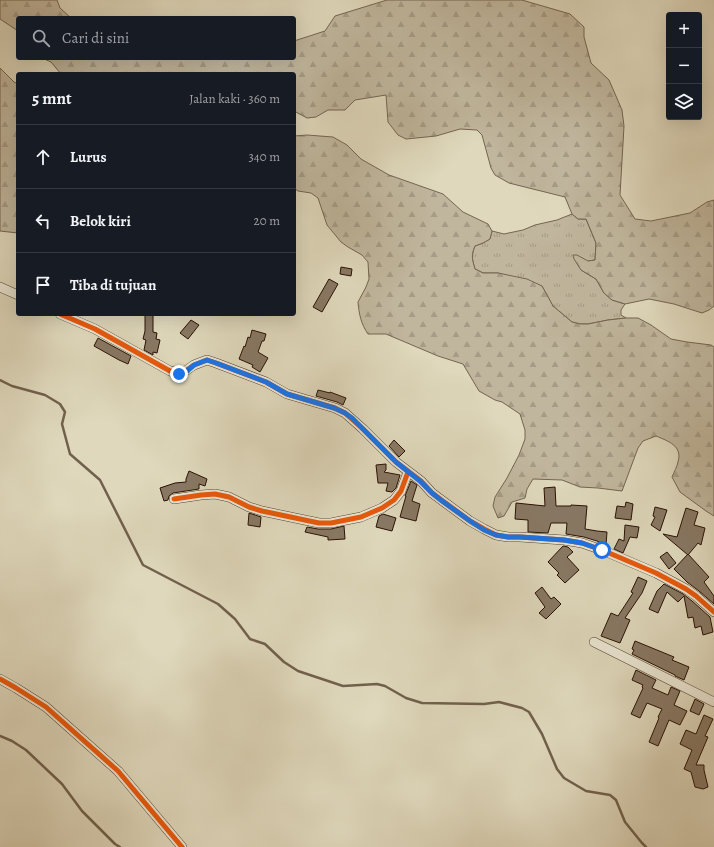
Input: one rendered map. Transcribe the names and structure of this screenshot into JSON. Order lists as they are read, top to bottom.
{
  "page": {
    "map_buttons": ["+", "−"],
    "search": "Cari di sini",
    "heading": ["5 mnt", "Jalan kaki · 360 m"],
    "list": [
      ["Lurus", "340 m"],
      ["Belok kiri", "20 m"],
      "Tiba di tujuan"
    ]
  }
}
